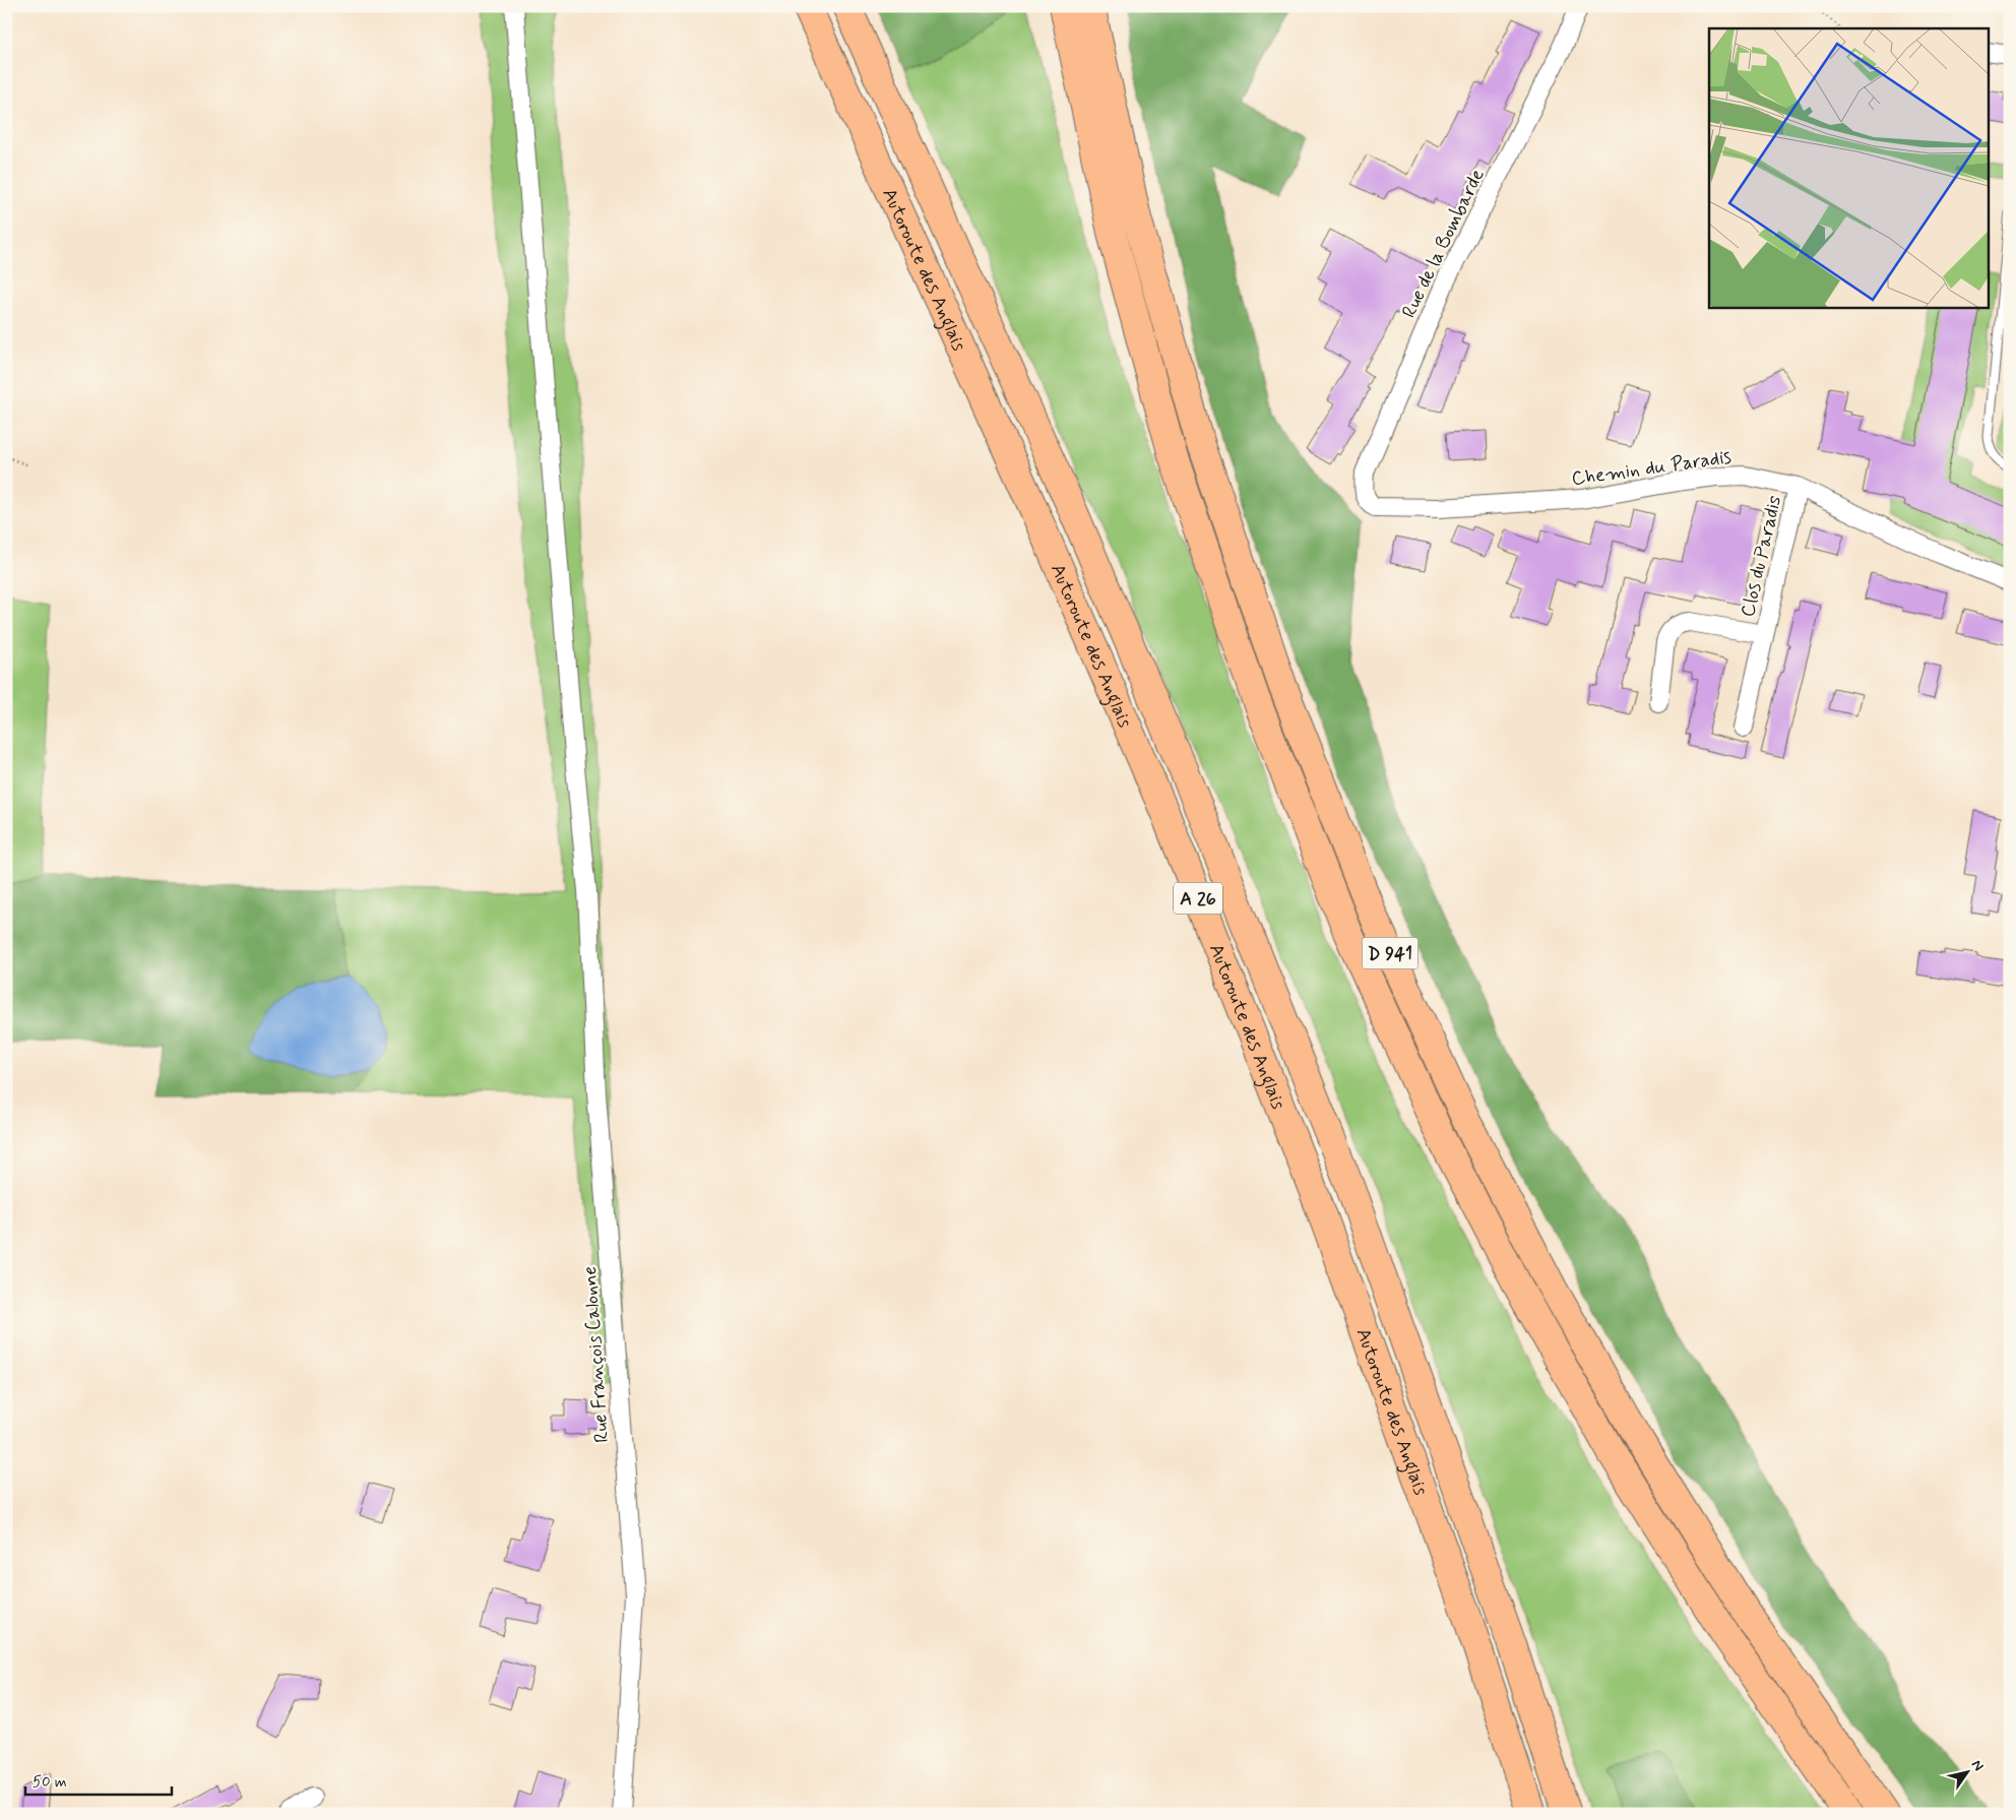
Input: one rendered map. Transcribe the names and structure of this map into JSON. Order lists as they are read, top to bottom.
{
  "streets": {
    "highway": ["Autoroute des Anglais", "A 26", "D 941"],
    "street": [
      "Rue de la Bombarde",
      "Chemin du Paradis",
      "Clos du Paradis",
      "Rue François Calonne"
    ]
  },
  "crossings": [
    ["Rue de la Bombarde", "Chemin du Paradis"],
    ["Chemin du Paradis", "Clos du Paradis"]
  ],
  "scale_bar": "50 m",
  "north": "top right"
}
